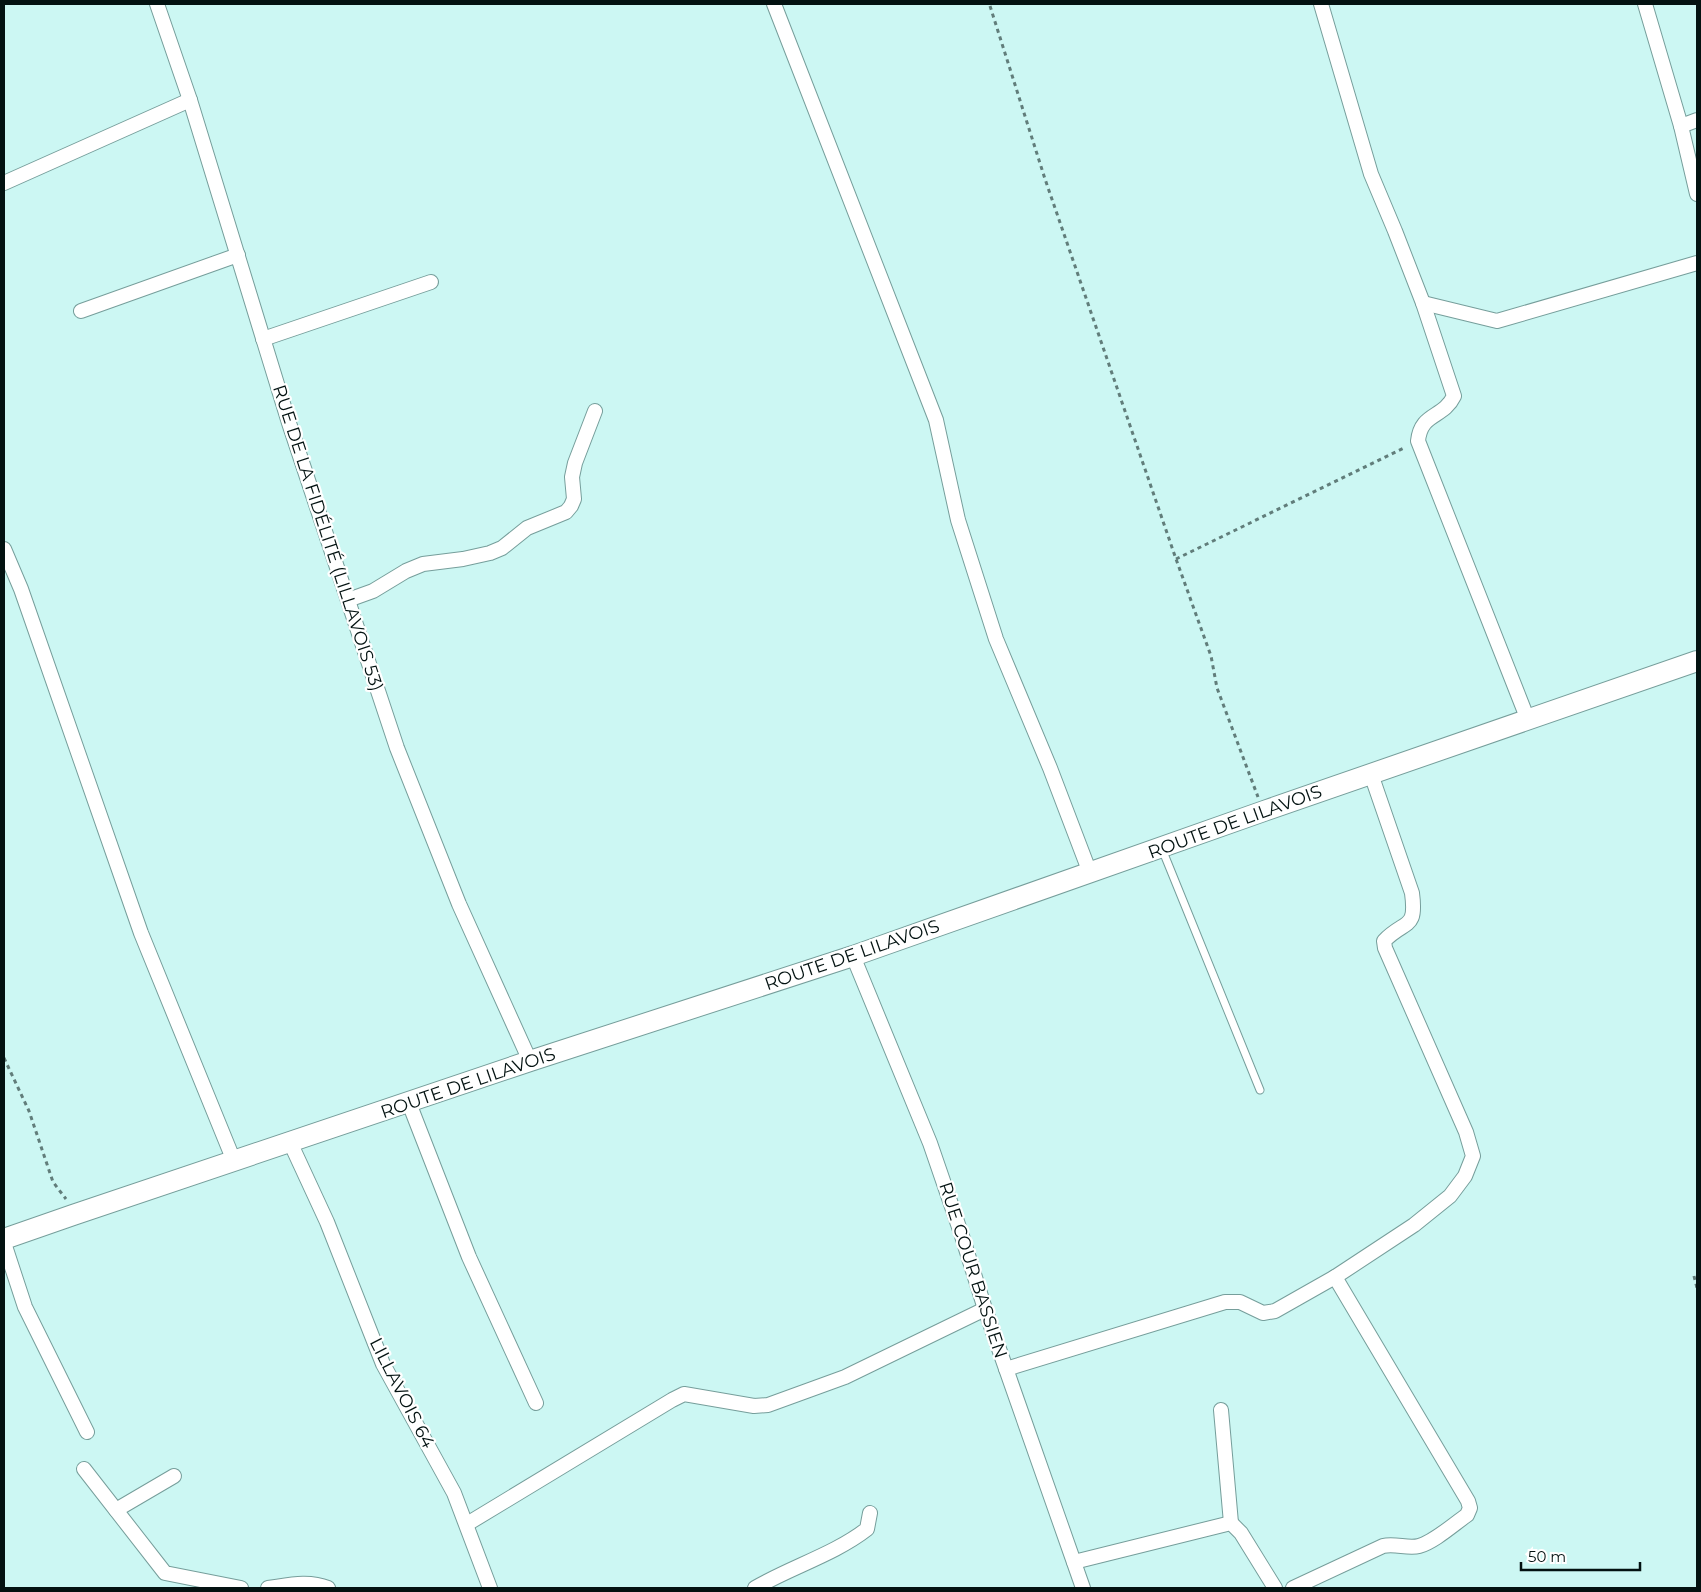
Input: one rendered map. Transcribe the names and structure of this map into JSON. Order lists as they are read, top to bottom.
{
  "streets": {
    "main road": ["ROUTE DE LILAVOIS"],
    "street": ["RUE DE LA FIDÉLITÉ (LILLAVOIS 53)", "RUE COUR BASSIEN", "LILLAVOIS 64"]
  },
  "crossings": [
    ["RUE DE LA FIDÉLITÉ (LILLAVOIS 53)", "ROUTE DE LILAVOIS"],
    ["ROUTE DE LILAVOIS", "RUE COUR BASSIEN"],
    ["ROUTE DE LILAVOIS", "LILLAVOIS 64"]
  ],
  "scale_bar": "50 m"
}
